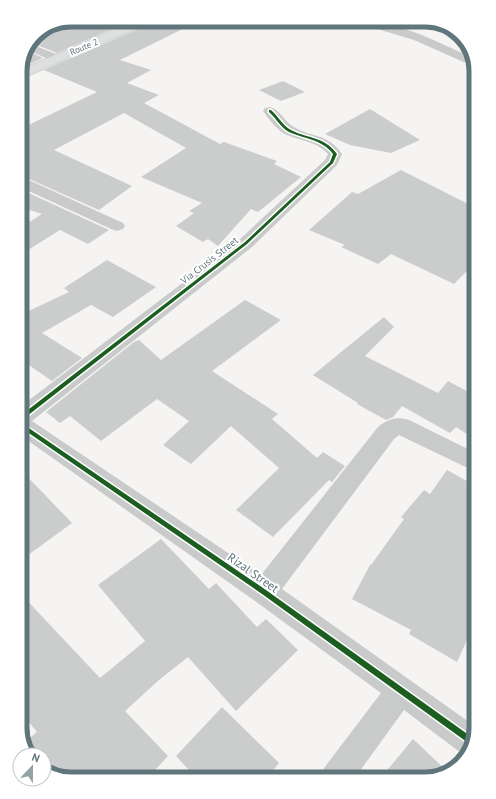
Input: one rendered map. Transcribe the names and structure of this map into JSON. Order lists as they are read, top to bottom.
{
  "streets": {
    "highway": ["Route 2"],
    "street": ["Via Crusis Street", "Rizal Street"]
  },
  "north": "top"
}
